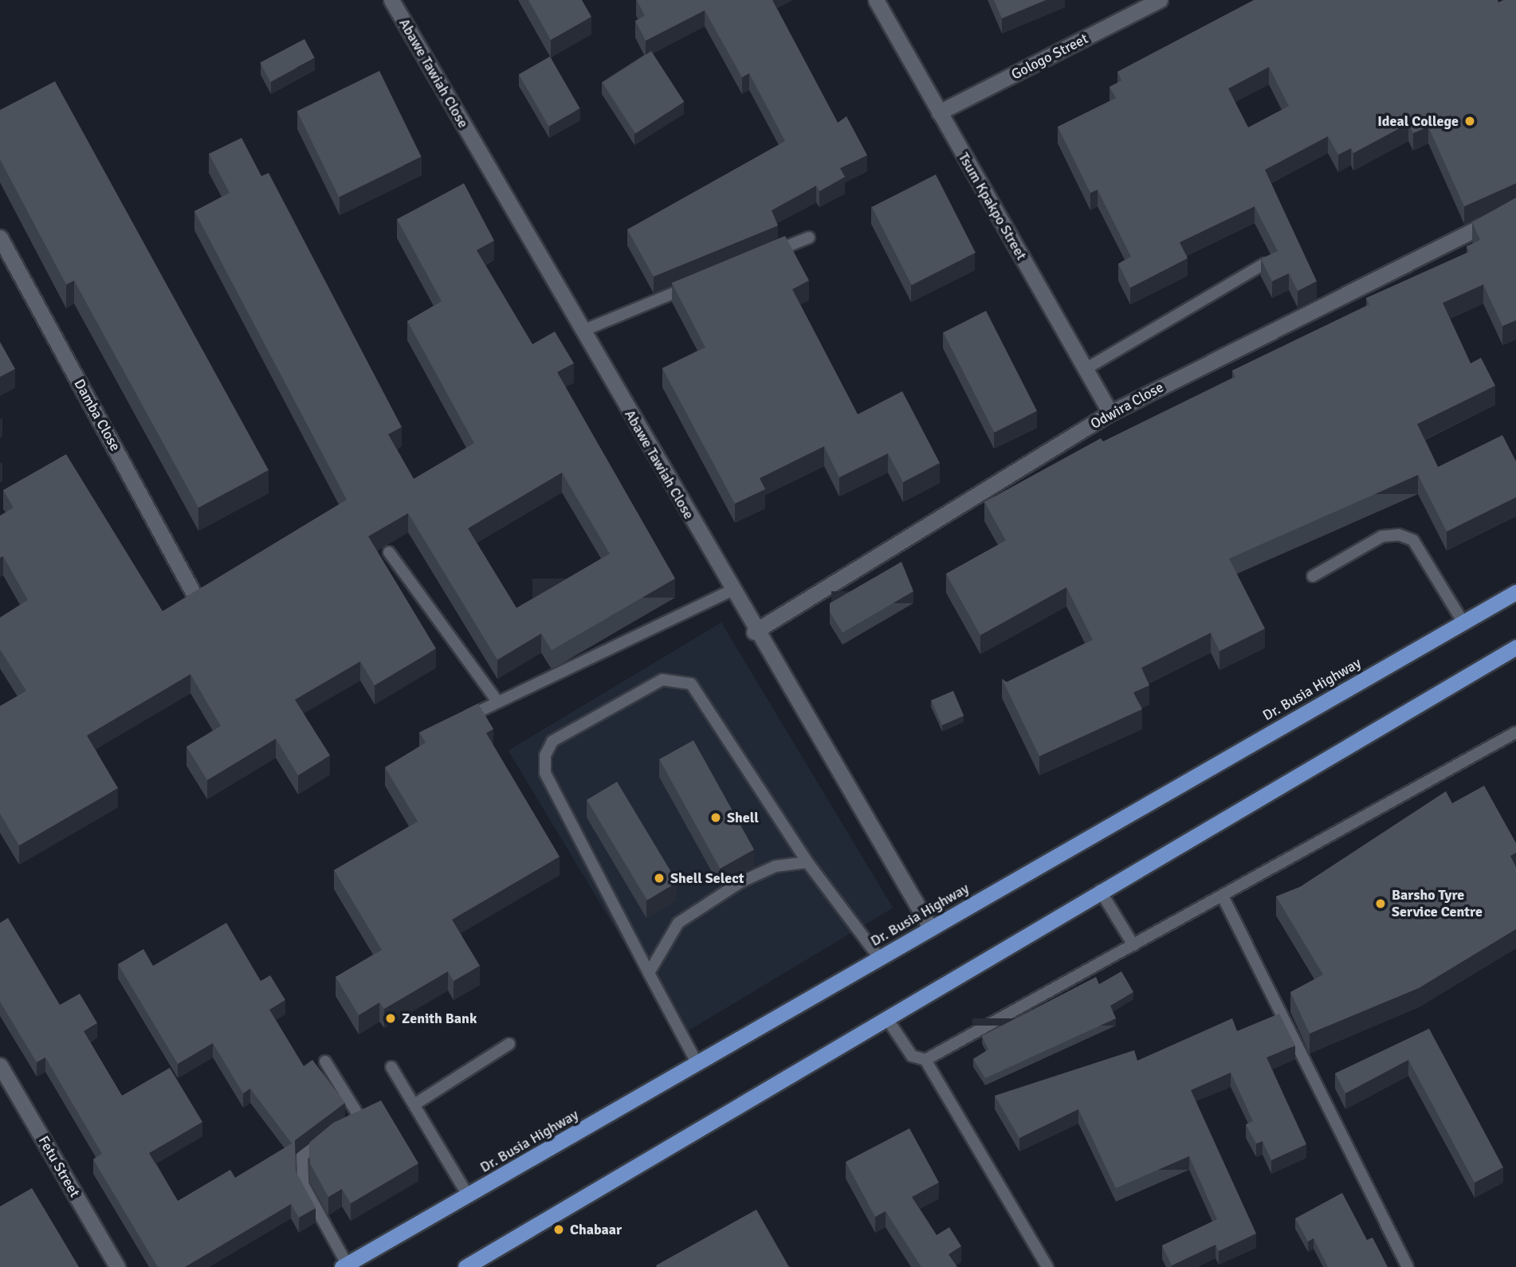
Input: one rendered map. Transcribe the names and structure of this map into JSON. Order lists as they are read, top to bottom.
{
  "streets": {
    "highway": ["Dr. Busia Highway"],
    "street": [
      "Gologo Street",
      "Abawe Tawiah Close",
      "Tsum Kpakpo Street",
      "Odwira Close",
      "Damba Close",
      "Fetu Street"
    ]
  },
  "crossings": [
    ["Gologo Street", "Tsum Kpakpo Street"],
    ["Abawe Tawiah Close", "Odwira Close"],
    ["Abawe Tawiah Close", "Dr. Busia Highway"],
    ["Tsum Kpakpo Street", "Odwira Close"]
  ],
  "places": [
    "Ideal College",
    "Shell",
    "Shell Select",
    "Barsho Tyre Service Centre",
    "Zenith Bank",
    "Chabaar"
  ]
}
